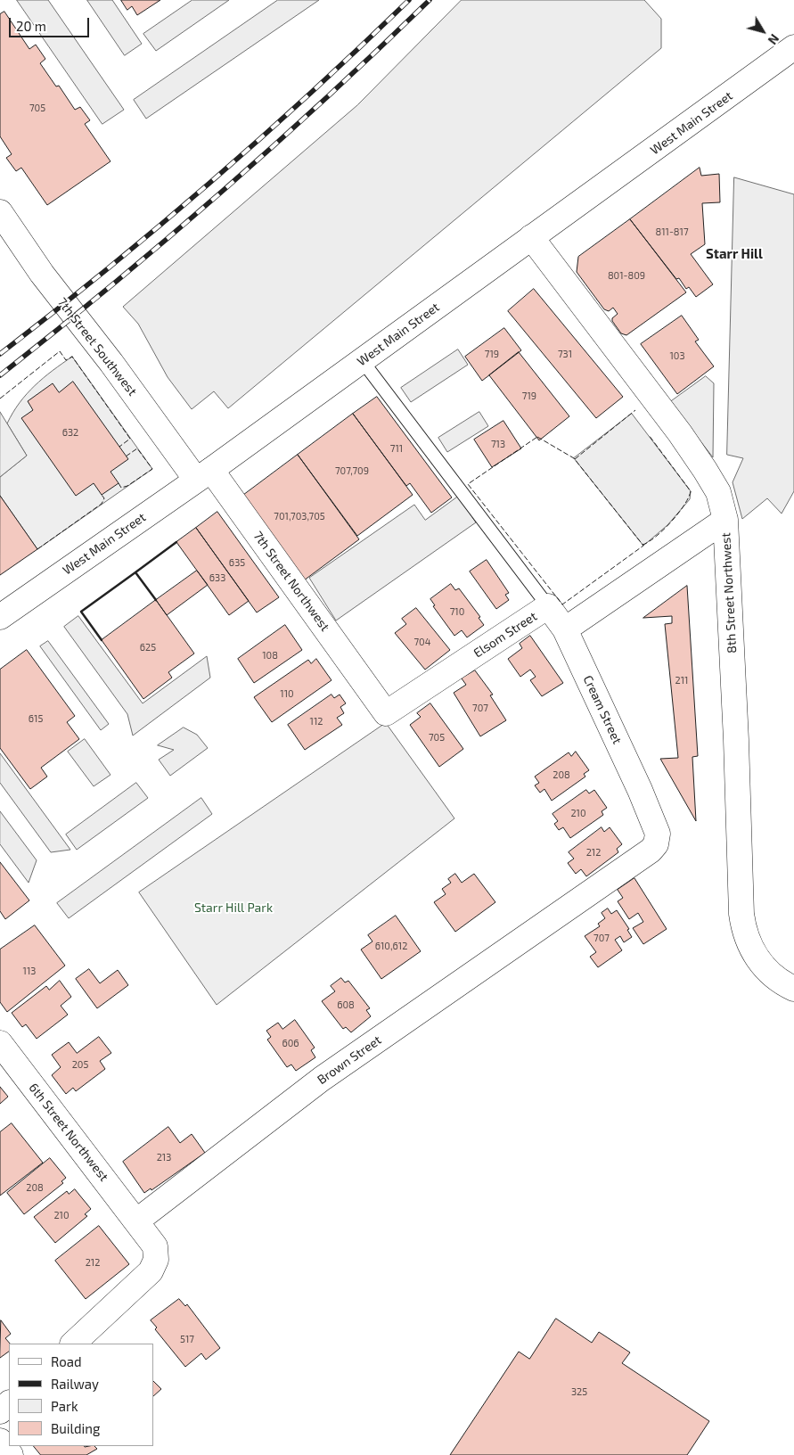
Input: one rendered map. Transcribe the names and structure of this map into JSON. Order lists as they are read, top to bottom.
{
  "streets": {
    "street": [
      "West Main Street",
      "7th Street Southwest",
      "7th Street Northwest",
      "8th Street Northwest",
      "Elsom Street",
      "Cream Street",
      "Brown Street",
      "6th Street Northwest"
    ]
  },
  "crossings": [
    ["West Main Street", "7th Street Southwest"],
    ["West Main Street", "7th Street Northwest"],
    ["West Main Street", "8th Street Northwest"],
    ["7th Street Southwest", "7th Street Northwest"],
    ["7th Street Northwest", "Elsom Street"],
    ["Elsom Street", "Cream Street"],
    ["Cream Street", "Brown Street"],
    ["Brown Street", "6th Street Northwest"]
  ],
  "districts": ["Starr Hill"],
  "parks": ["Starr Hill Park"],
  "house_numbers": [
    "705",
    "811-817",
    "801-809",
    "719",
    "731",
    "103",
    "719",
    "632",
    "713",
    "711",
    "707,709",
    "701,703,705",
    "635",
    "633",
    "710",
    "704",
    "625",
    "108",
    "211",
    "110",
    "707",
    "615",
    "112",
    "705",
    "208",
    "210",
    "212",
    "707",
    "610,612",
    "113",
    "608",
    "606",
    "205",
    "213",
    "208",
    "210",
    "212",
    "517",
    "325"
  ],
  "legend": [
    "Road",
    "Railway",
    "Park",
    "Building"
  ],
  "scale_bar": "20 m",
  "north": "bottom right"
}
